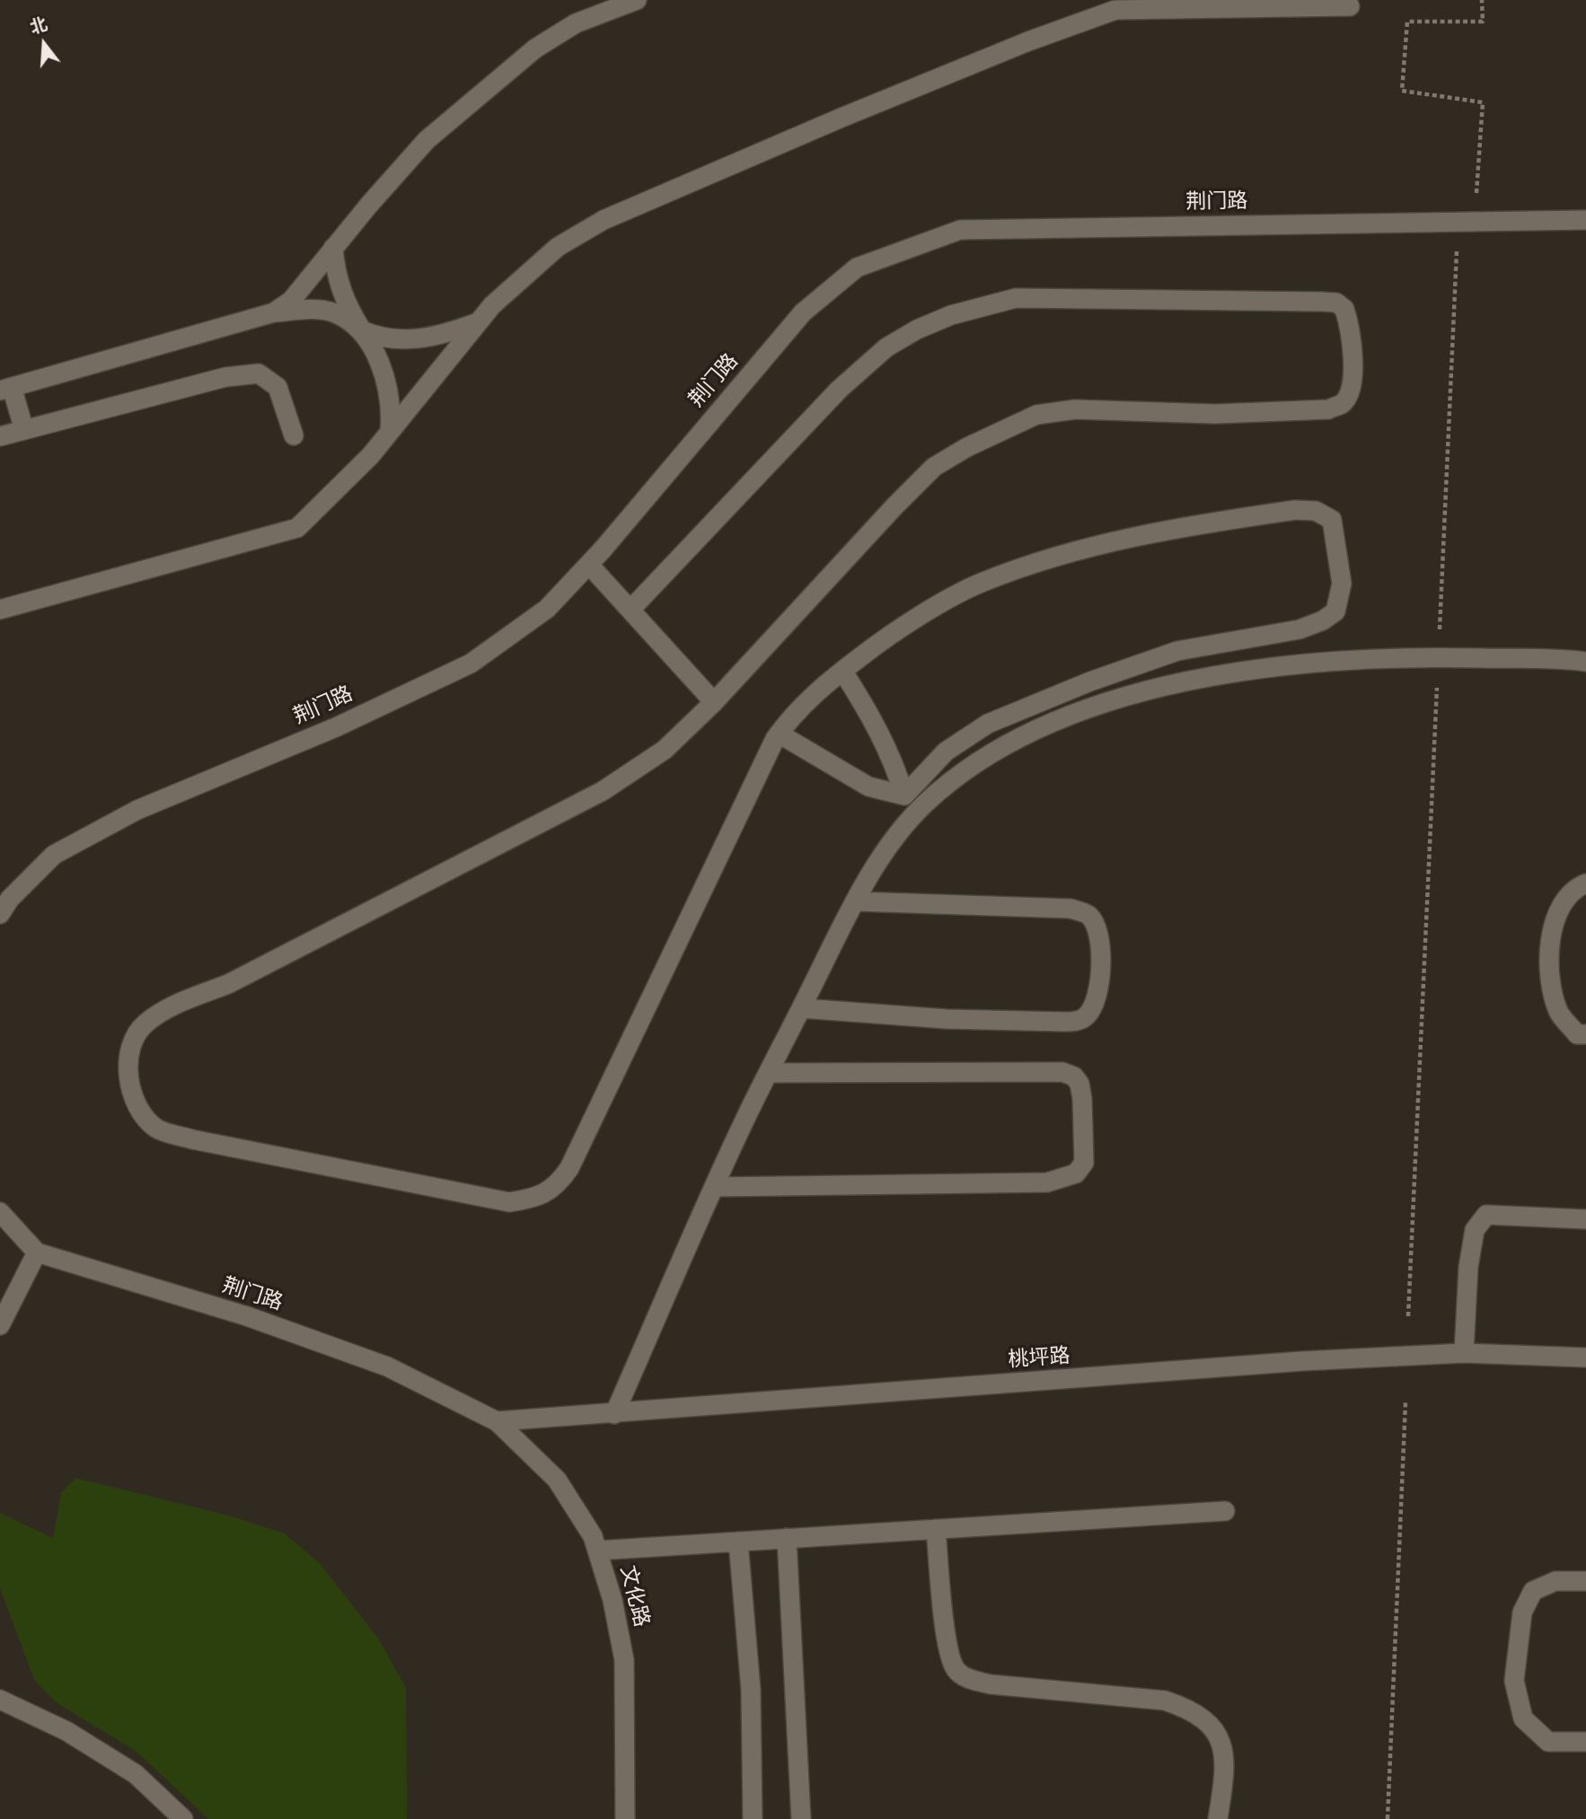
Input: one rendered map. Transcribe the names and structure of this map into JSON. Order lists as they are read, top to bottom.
{
  "streets": {
    "street": ["荆门路", "桃坪路", "文化路"]
  },
  "crossings": [
    ["荆门路", "桃坪路"],
    ["荆门路", "文化路"],
    ["桃坪路", "文化路"]
  ],
  "north": "top"
}
